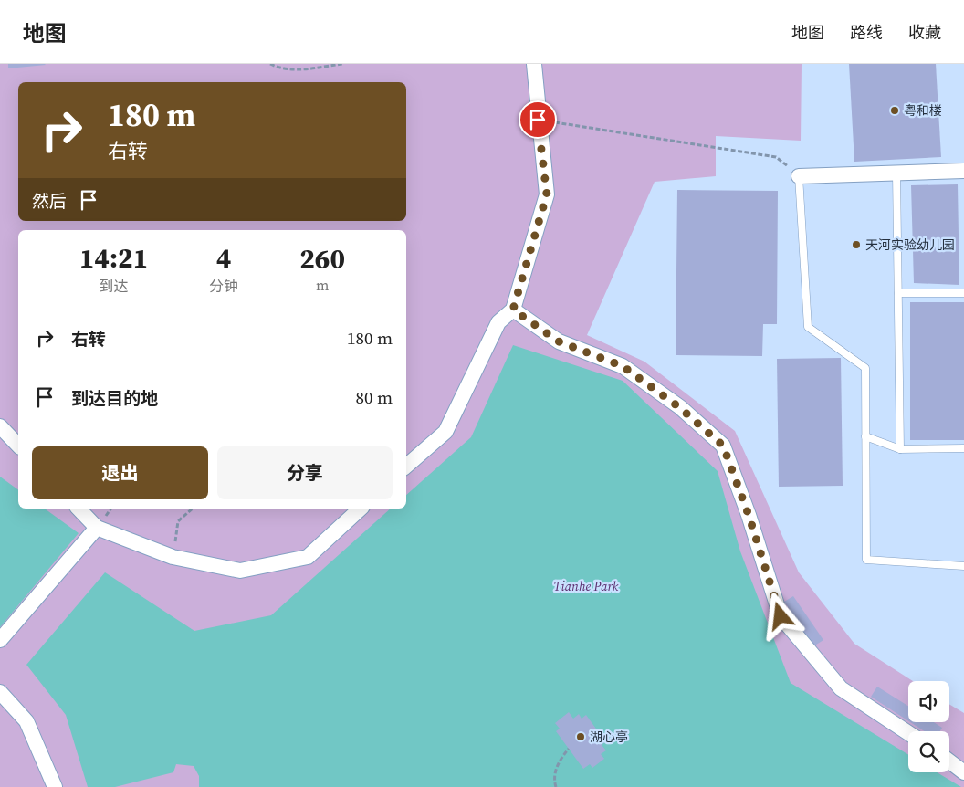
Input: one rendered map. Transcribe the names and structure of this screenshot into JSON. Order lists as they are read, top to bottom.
{
  "parks": ["Tianhe Park"],
  "places": ["粤和楼", "天河实验幼儿园", "湖心亭"],
  "page": {
    "header": "地图",
    "nav": ["地图", "路线", "收藏"],
    "turn": ["180 m", "右转"],
    "then": "然后",
    "eta": [
      "14:21",
      "到达",
      "4",
      "分钟",
      "260",
      "m"
    ],
    "list": [
      {
        "name": "右转",
        "value": "180 m"
      },
      {
        "name": "到达目的地",
        "value": "80 m"
      }
    ],
    "buttons": ["退出", "分享"]
  }
}
